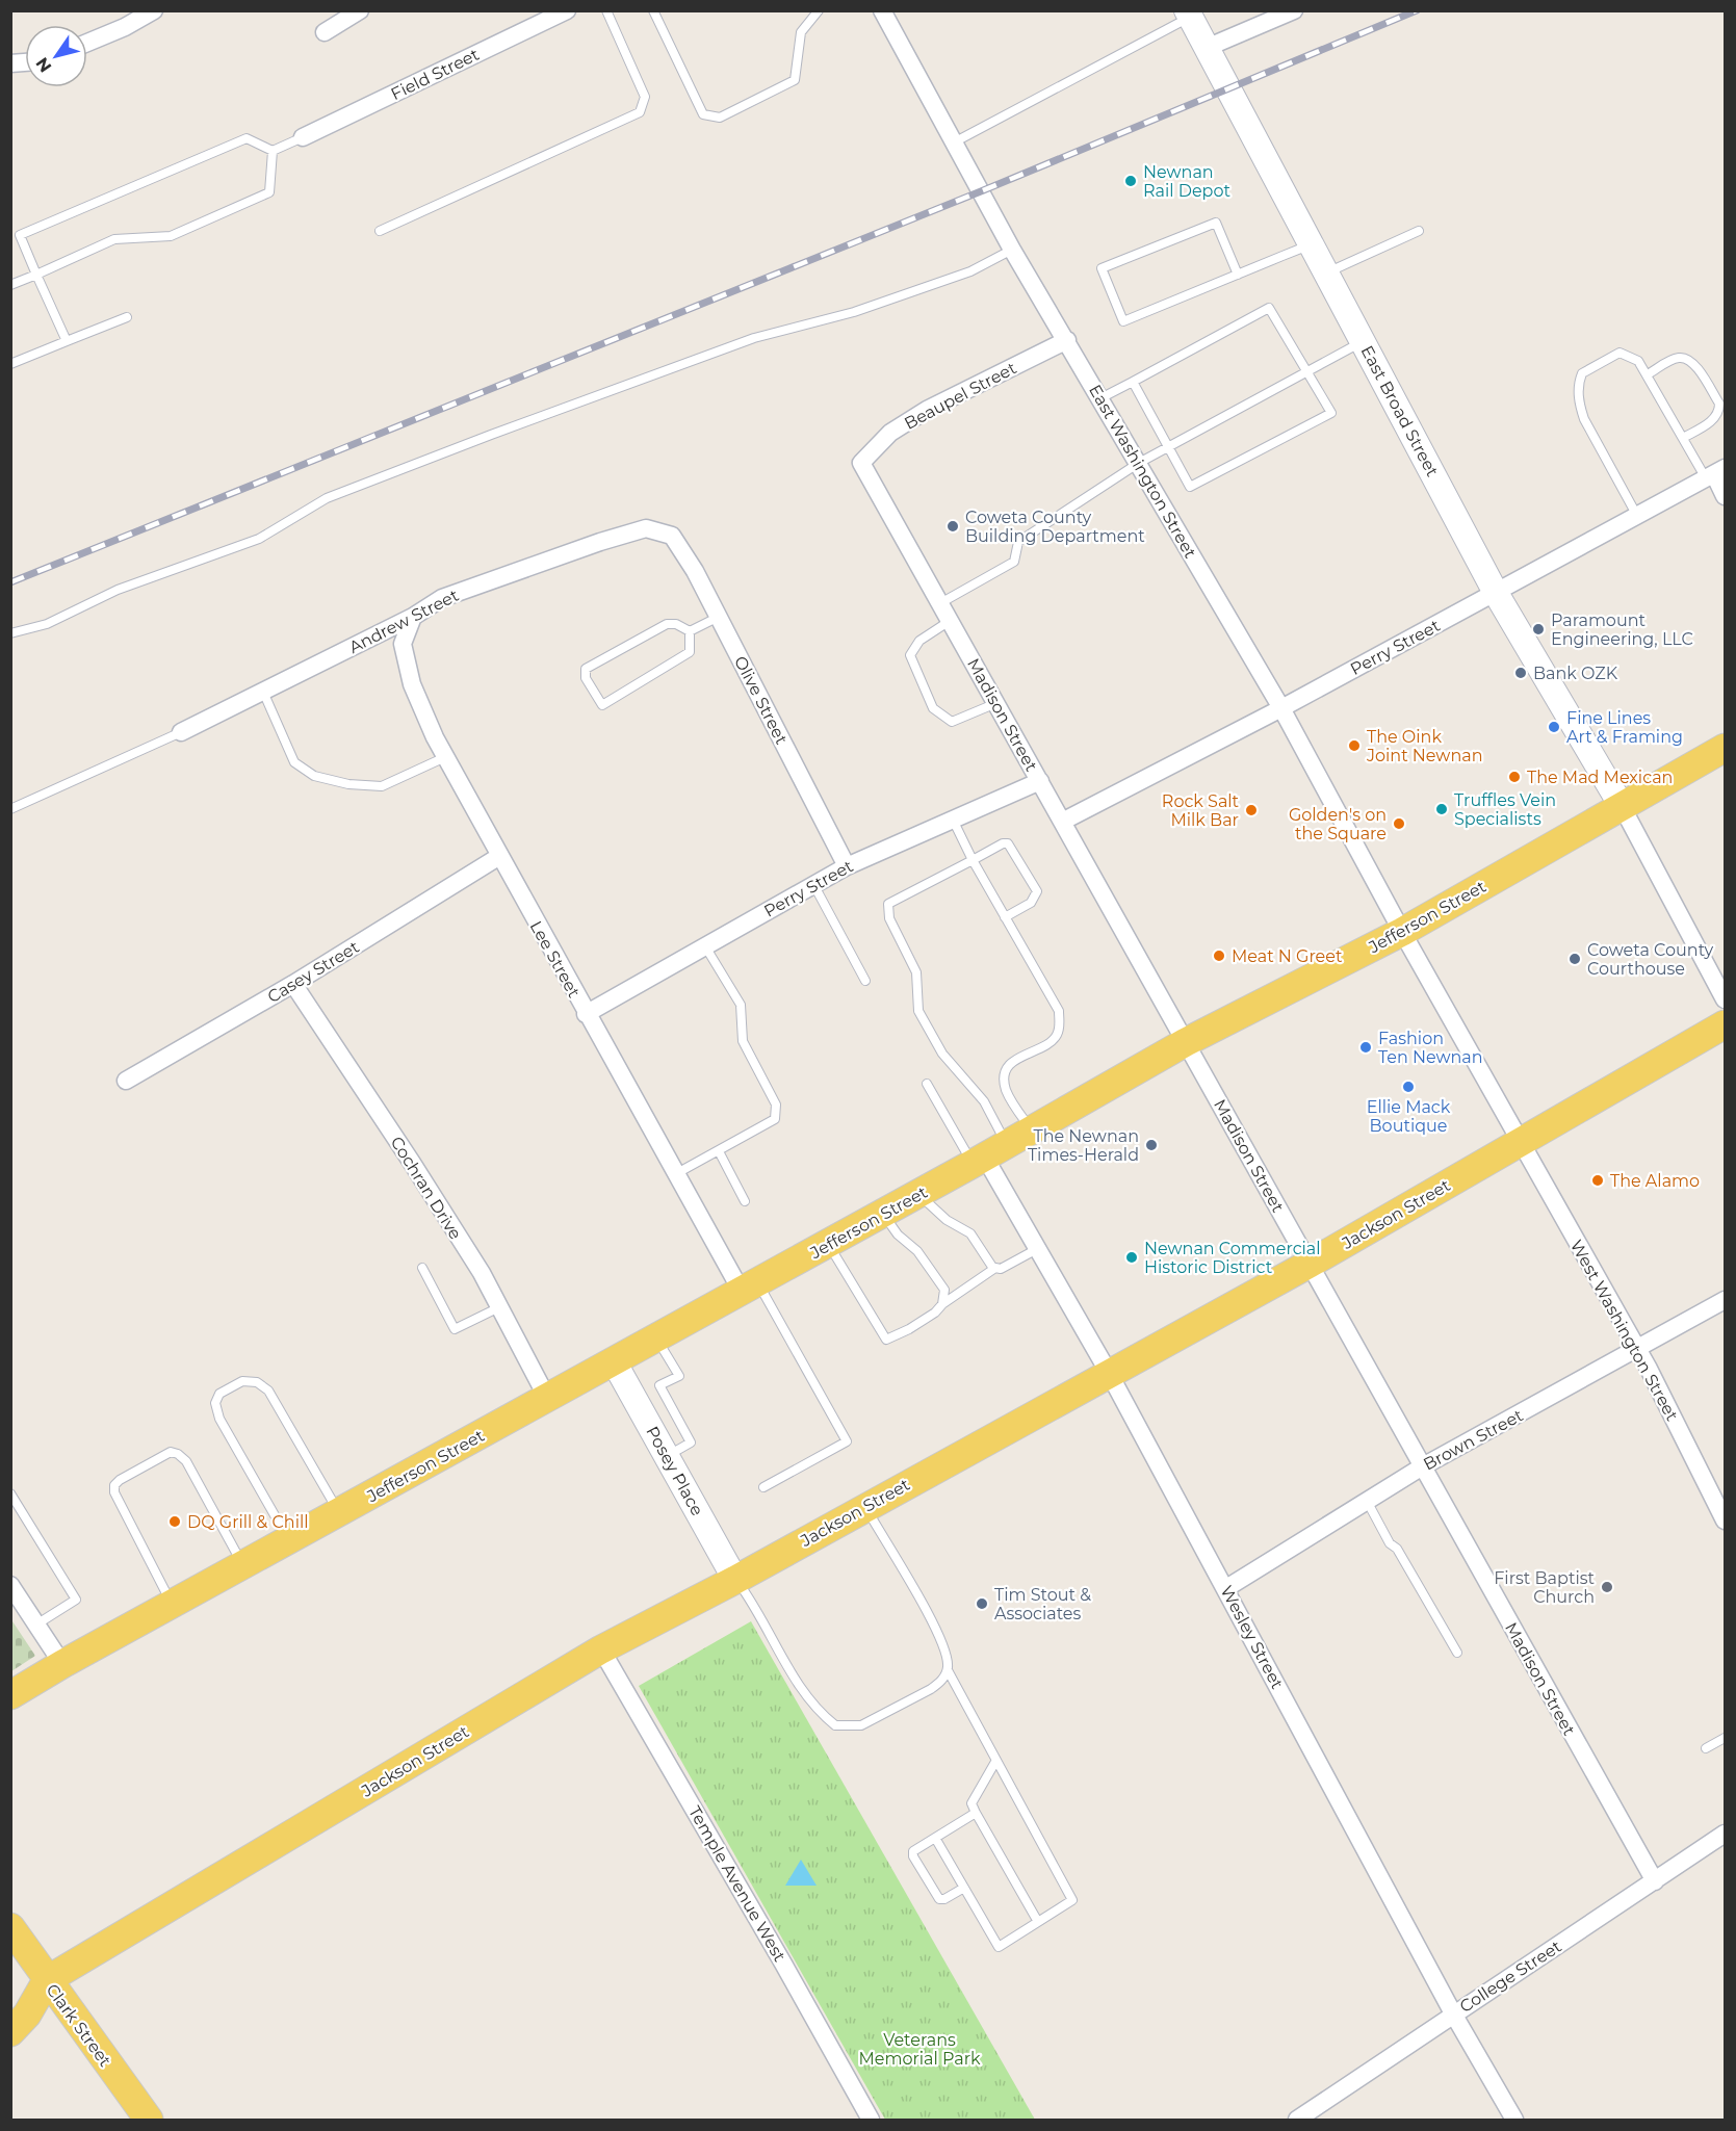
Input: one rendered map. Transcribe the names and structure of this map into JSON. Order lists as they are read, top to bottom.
{
  "streets": {
    "main road": ["Jefferson Street", "Jackson Street", "Clark Street"],
    "street": [
      "Field Street",
      "Beaupel Street",
      "East Broad Street",
      "East Washington Street",
      "Andrew Street",
      "Perry Street",
      "Olive Street",
      "Madison Street",
      "Lee Street",
      "Casey Street",
      "Cochran Drive",
      "West Washington Street",
      "Brown Street",
      "Posey Place",
      "Wesley Street",
      "Temple Avenue West",
      "College Street"
    ]
  },
  "crossings": [
    ["Beaupel Street", "East Washington Street"],
    ["Beaupel Street", "Madison Street"],
    ["East Broad Street", "Perry Street"],
    ["East Broad Street", "Jefferson Street"],
    ["East Washington Street", "Perry Street"],
    ["East Washington Street", "Jefferson Street"],
    ["East Washington Street", "West Washington Street"],
    ["Andrew Street", "Olive Street"],
    ["Andrew Street", "Lee Street"],
    ["Perry Street", "Olive Street"],
    ["Perry Street", "Madison Street"],
    ["Perry Street", "Lee Street"],
    ["Madison Street", "Jefferson Street"],
    ["Madison Street", "Jackson Street"],
    ["Madison Street", "Brown Street"],
    ["Madison Street", "College Street"],
    ["Jefferson Street", "Lee Street"],
    ["Jefferson Street", "Cochran Drive"],
    ["Jefferson Street", "West Washington Street"],
    ["Jefferson Street", "Posey Place"],
    ["Jefferson Street", "Wesley Street"],
    ["Lee Street", "Casey Street"],
    ["Casey Street", "Cochran Drive"],
    ["Jackson Street", "West Washington Street"],
    ["Jackson Street", "Posey Place"],
    ["Jackson Street", "Wesley Street"],
    ["Jackson Street", "Temple Avenue West"],
    ["Jackson Street", "Clark Street"],
    ["West Washington Street", "Brown Street"],
    ["Brown Street", "Wesley Street"],
    ["Wesley Street", "College Street"]
  ],
  "parks": ["Veterans Memorial Park"],
  "places": [
    "Newnan Rail Depot",
    "Coweta County Building Department",
    "Paramount Engineering, LLC",
    "Bank OZK",
    "Fine Lines Art & Framing",
    "The Oink Joint Newnan",
    "The Mad Mexican",
    "Truffles Vein Specialists",
    "Rock Salt Milk Bar",
    "Golden's on the Square",
    "Meat N Greet",
    "Coweta County Courthouse",
    "Fashion Ten Newnan",
    "Ellie Mack Boutique",
    "The Newnan Times-Herald",
    "The Alamo",
    "Newnan Commercial Historic District",
    "DQ Grill & Chill",
    "First Baptist Church",
    "Tim Stout & Associates"
  ],
  "north": "bottom left"
}
